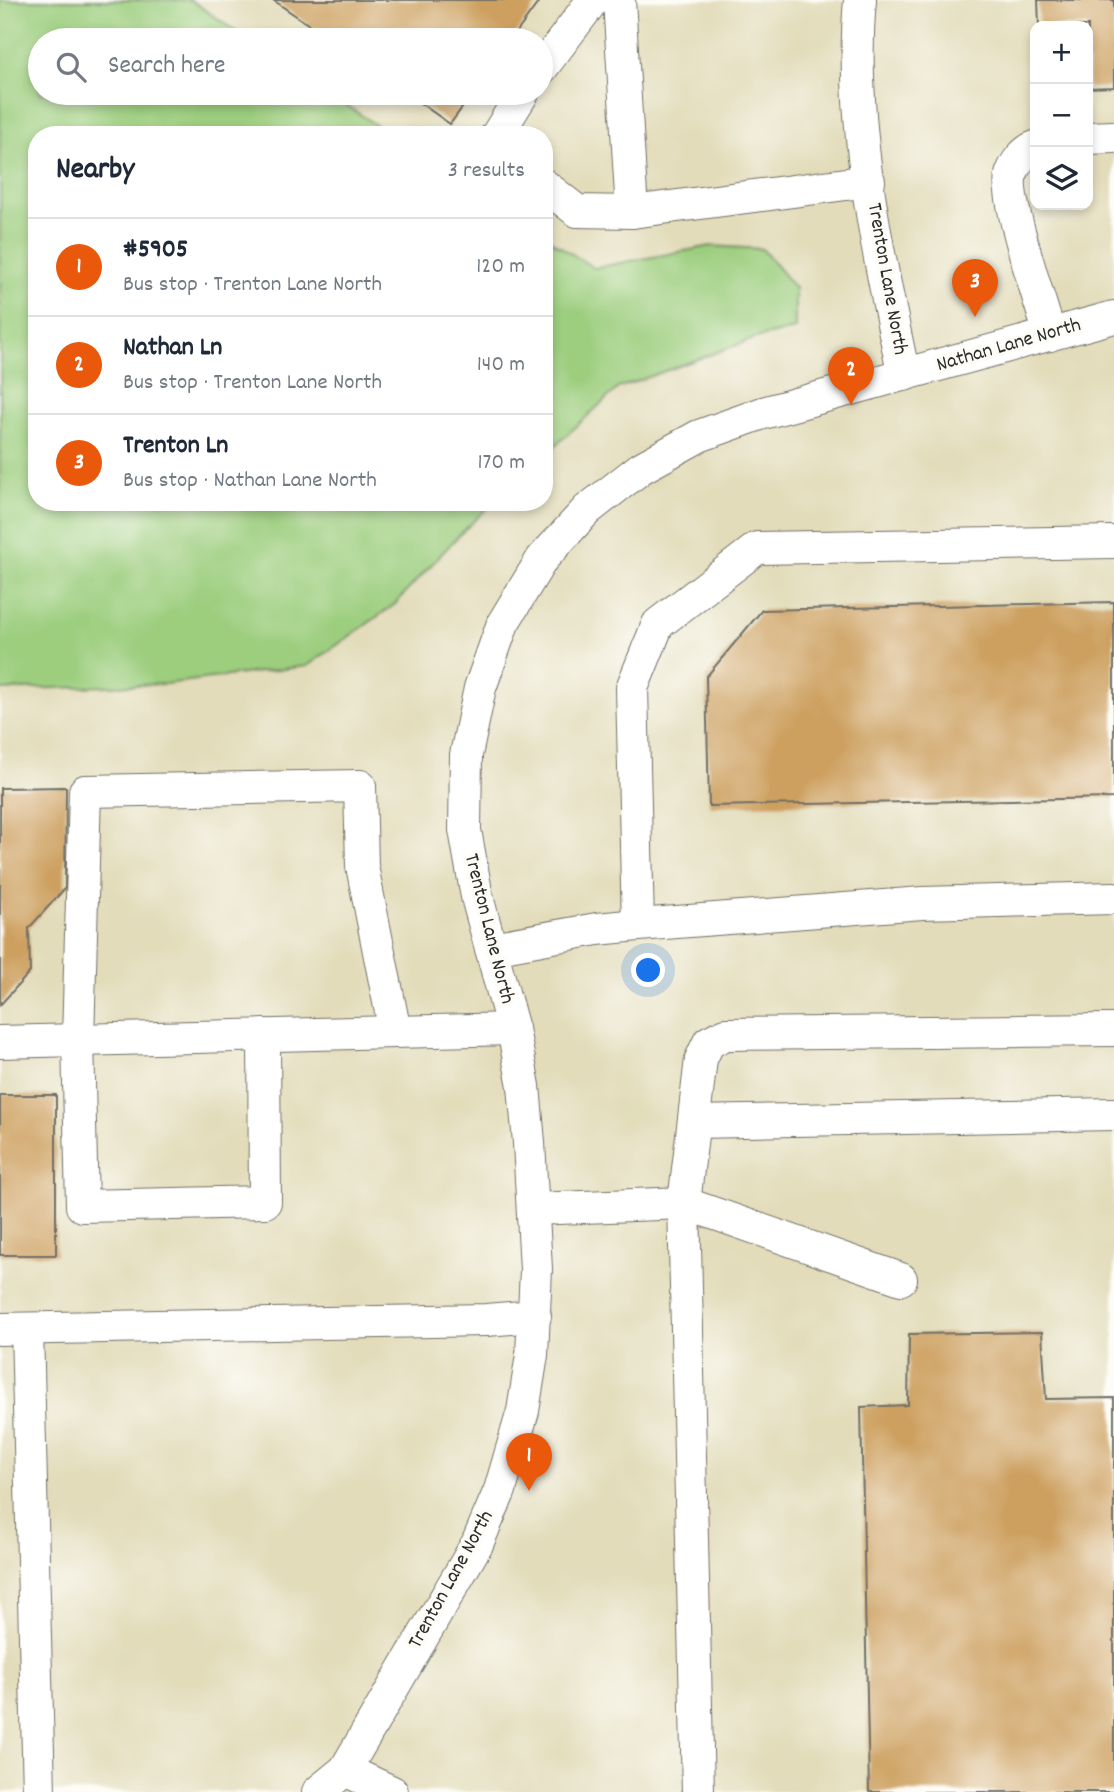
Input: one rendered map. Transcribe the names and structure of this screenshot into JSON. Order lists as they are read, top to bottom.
{
  "streets": {
    "street": ["Trenton Lane North", "Nathan Lane North"]
  },
  "crossings": [
    ["Trenton Lane North", "Nathan Lane North"]
  ],
  "page": {
    "map_buttons": ["+", "−"],
    "search": "Search here",
    "heading": ["Nearby", "3 results"],
    "list": [
      {
        "mark": "1",
        "name": "#5905",
        "note": "Bus stop · Trenton Lane North",
        "value": "120 m"
      },
      {
        "mark": "2",
        "name": "Nathan Ln",
        "note": "Bus stop · Trenton Lane North",
        "value": "140 m"
      },
      {
        "mark": "3",
        "name": "Trenton Ln",
        "note": "Bus stop · Nathan Lane North",
        "value": "170 m"
      }
    ],
    "pins": ["3", "2", "1"]
  }
}
